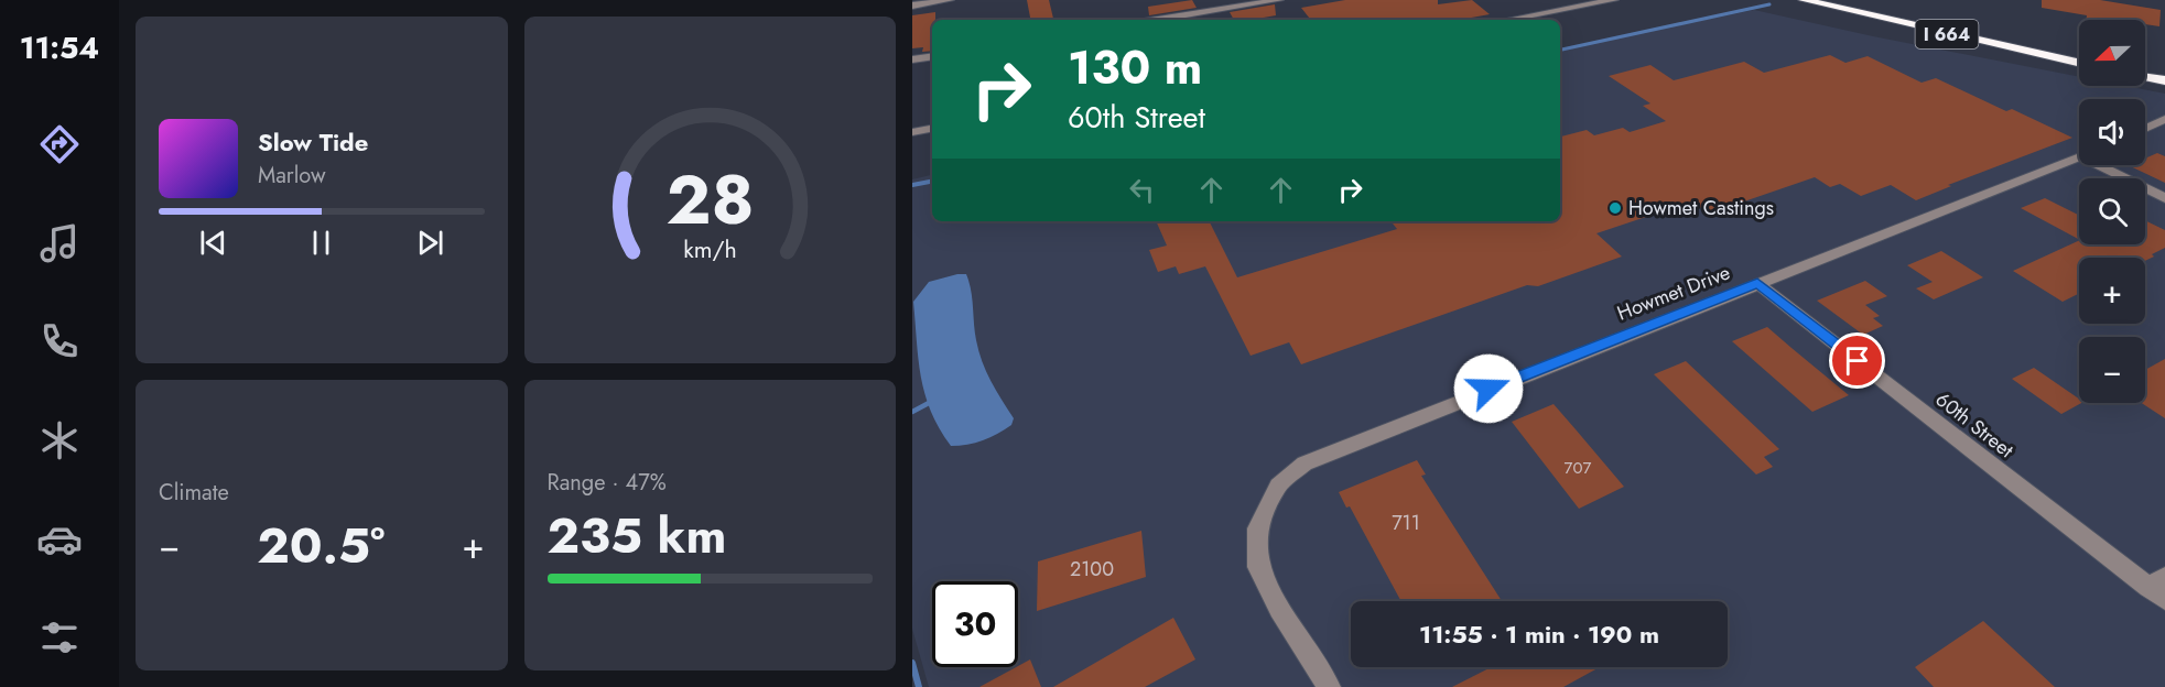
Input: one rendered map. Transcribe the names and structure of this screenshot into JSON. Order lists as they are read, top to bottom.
{
  "streets": {
    "highway": ["I 664"],
    "street": ["Howmet Drive", "60th Street"]
  },
  "crossings": [
    ["Howmet Drive", "60th Street"]
  ],
  "places": ["Howmet Castings"],
  "house_numbers": ["707", "711", "2100"],
  "north": "left",
  "page": {
    "tabs": "11:54",
    "map_buttons": ["+", "−"],
    "turn": ["130 m", "60th Street"],
    "song": ["Slow Tide", "Marlow"],
    "tile": [
      "Climate",
      ["Range · 47%", "235 km"]
    ],
    "heat": ["−", "20.5°", "+"],
    "limit": "30",
    "trip": "11:55 · 1 min · 190 m",
    "gauge": ["28", "km/h"]
  }
}
